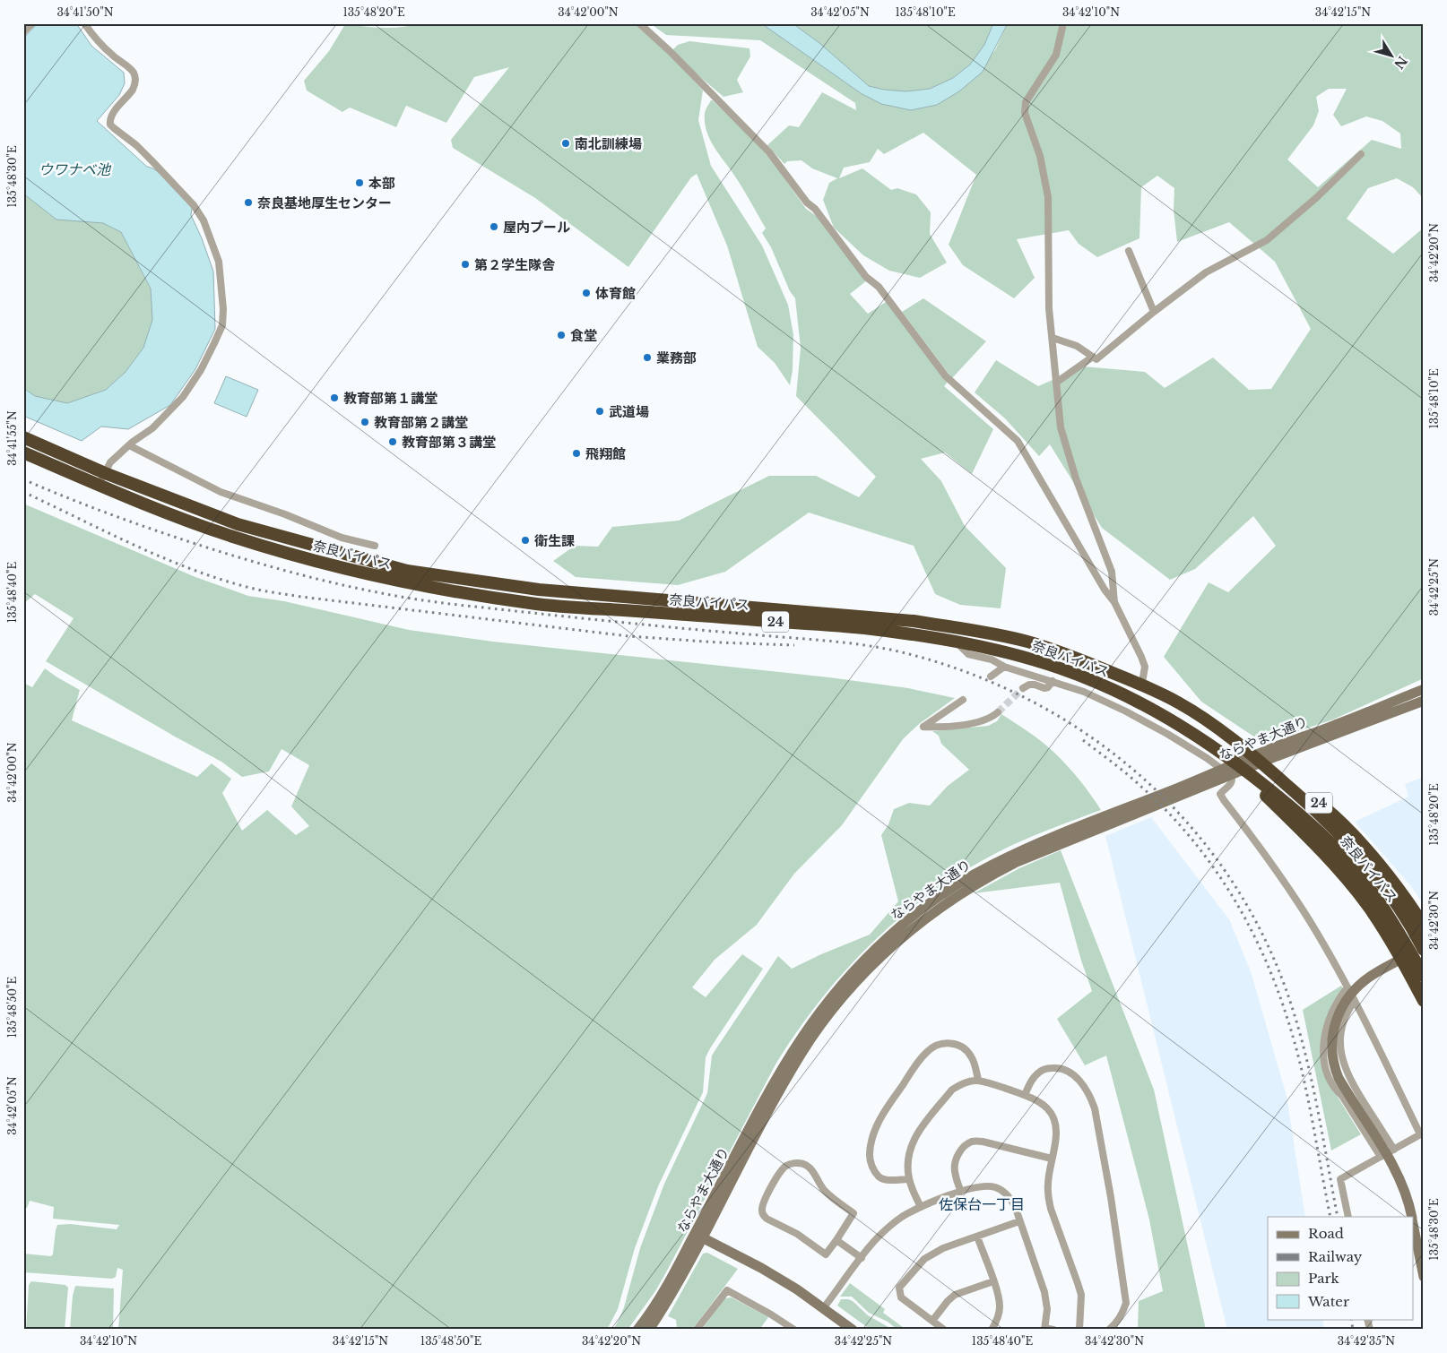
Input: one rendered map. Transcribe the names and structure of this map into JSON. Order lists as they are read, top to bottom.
{
  "streets": {
    "highway": ["奈良バイパス", "24"],
    "street": ["ならやま大通り"]
  },
  "crossings": [
    ["奈良バイパス", "24"]
  ],
  "districts": ["佐保台一丁目"],
  "water": ["ウワナベ池"],
  "places": [
    "南北訓練場",
    "本部",
    "奈良基地厚生センター",
    "屋内プール",
    "第２学生隊舎",
    "体育館",
    "食堂",
    "業務部",
    "教育部第１講堂",
    "武道場",
    "教育部第２講堂",
    "教育部第３講堂",
    "飛翔館",
    "衛生課"
  ],
  "legend": [
    "Road",
    "Railway",
    "Park",
    "Water"
  ],
  "north": "bottom right",
  "coordinates": [
    "34°41'50\"N",
    "135°48'20\"E",
    "34°42'00\"N",
    "34°42'05\"N",
    "135°48'10\"E",
    "34°42'10\"N",
    "34°42'15\"N",
    "135°48'30\"E",
    "34°42'20\"N",
    "34°41'55\"N",
    "34°42'25\"N",
    "135°48'40\"E",
    "34°42'30\"N",
    "135°48'50\"E",
    "34°42'35\"N"
  ]
}
